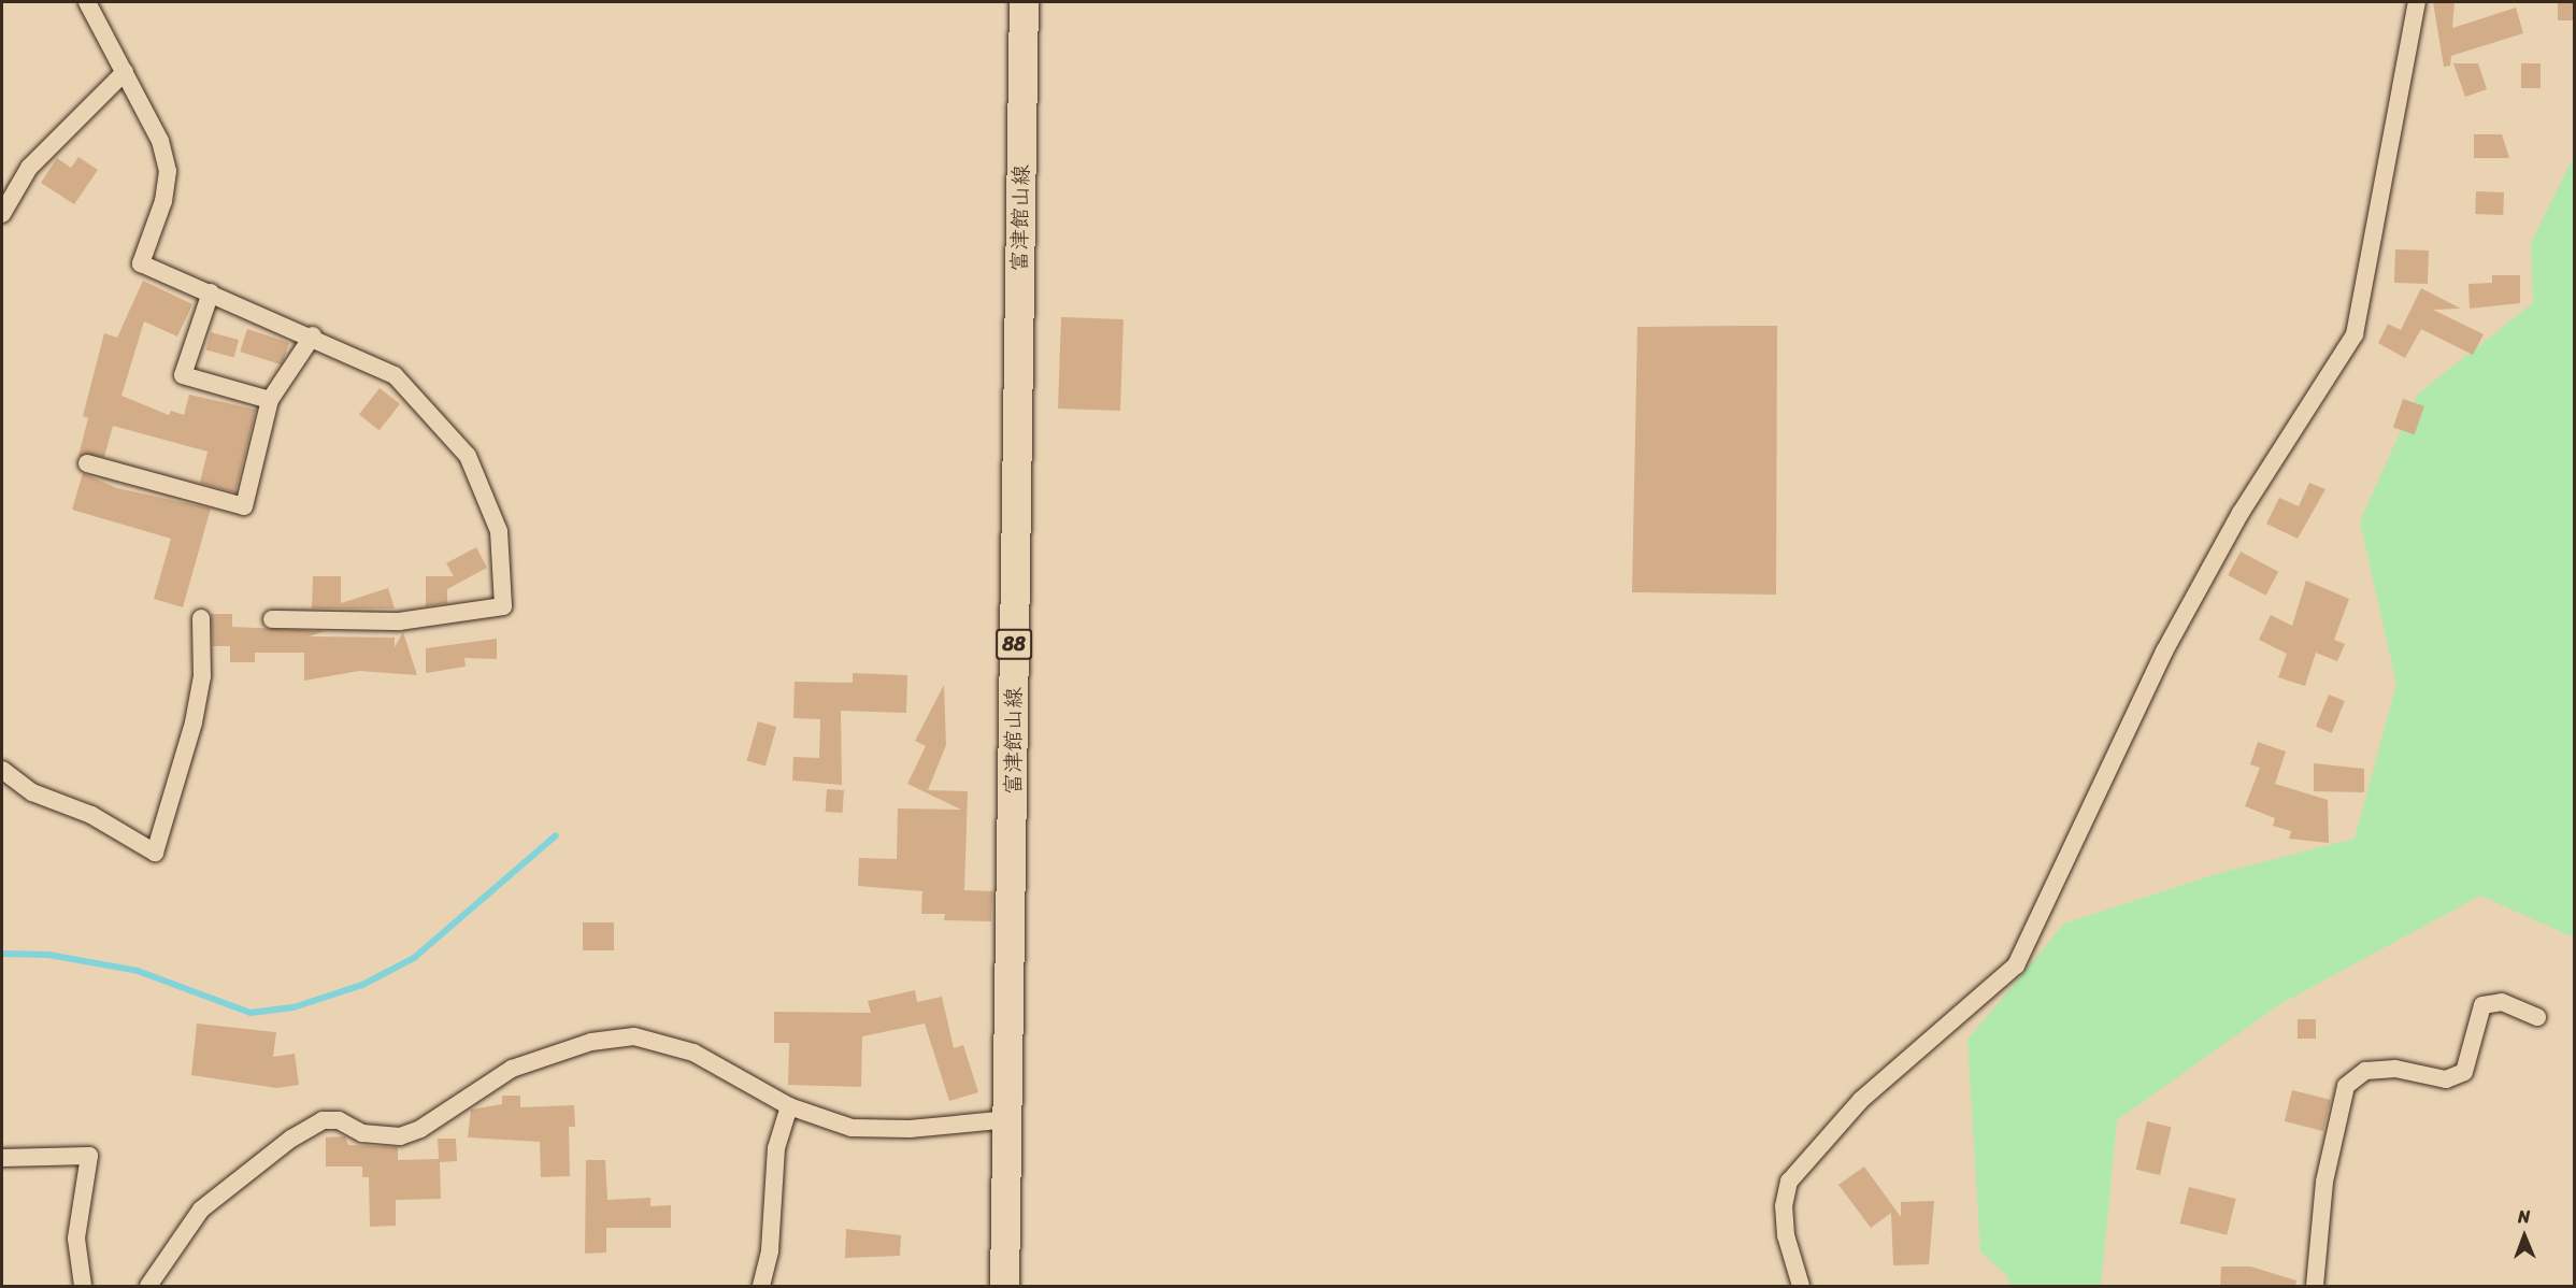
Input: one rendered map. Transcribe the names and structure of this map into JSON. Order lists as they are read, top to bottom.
{
  "streets": {
    "main road": ["富津館山線", "88"]
  },
  "north": "top"
}
